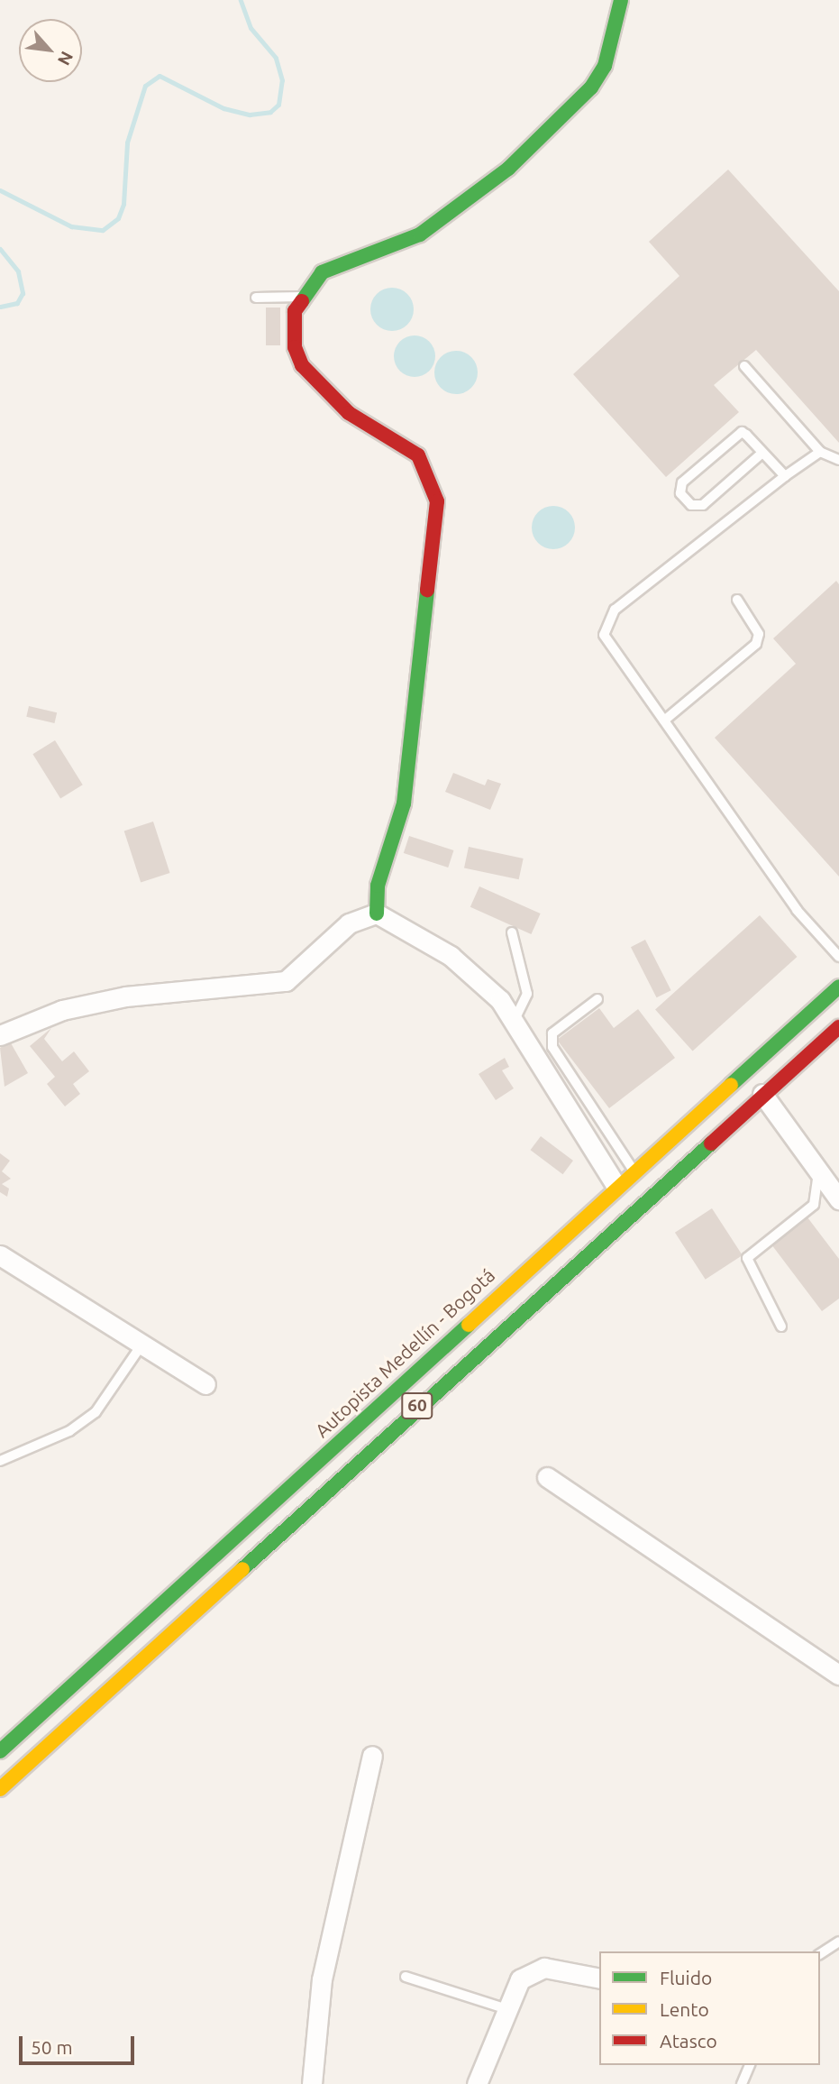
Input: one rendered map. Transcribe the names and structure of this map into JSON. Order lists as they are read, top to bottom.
{
  "streets": {
    "main road": ["Autopista Medellín - Bogotá", "60"]
  },
  "legend": ["Fluido", "Lento", "Atasco"],
  "scale_bar": "50 m",
  "north": "bottom right"
}
